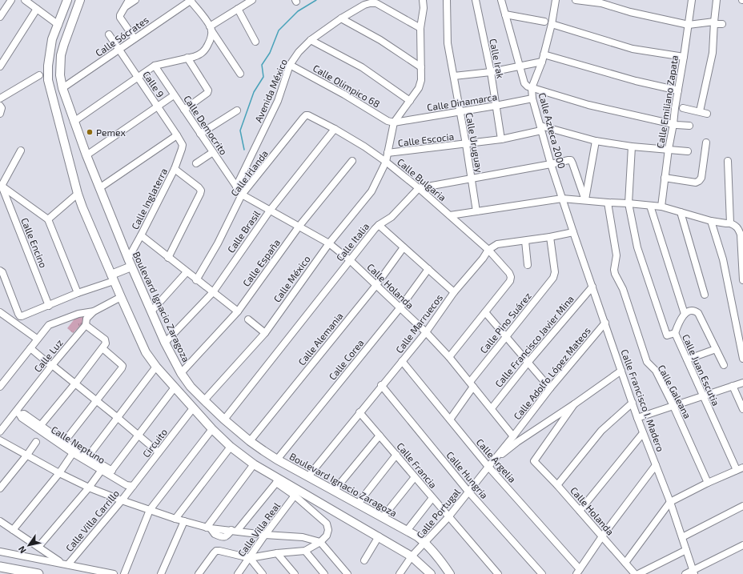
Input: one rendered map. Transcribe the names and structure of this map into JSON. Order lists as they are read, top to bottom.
{
  "streets": {
    "main road": ["Boulevard Ignacio Zaragoza"],
    "street": [
      "Calle Sócrates",
      "Calle Irak",
      "Calle 9",
      "Calle Olímpico 68",
      "Avenida México",
      "Calle Dinamarca",
      "Calle Emiliano Zapata",
      "Calle Democrito",
      "Calle Azteca 2000",
      "Calle Escocia",
      "Calle Uruguay",
      "Calle Irlanda",
      "Calle Bulgaria",
      "Calle Inglaterra",
      "Calle Brasil",
      "Calle Italia",
      "Calle Encino",
      "Calle España",
      "Calle México",
      "Calle Holanda",
      "Calle Pino Suárez",
      "Calle Marruecos",
      "Calle Alemania",
      "Calle Francisco Javier Mina",
      "Calle Luz",
      "Calle Corea",
      "Calle Juan Escutia",
      "Calle Adolfo López Mateos",
      "Calle Galeana",
      "Calle Francisco I. Madero",
      "Circuito",
      "Calle Neptuno",
      "Calle Argelia",
      "Calle Francia",
      "Calle Hungria",
      "Calle Portugal",
      "Calle Villa Carrillo",
      "Calle Villa Real"
    ]
  },
  "crossings": [
    ["Calle Sócrates", "Calle 9"],
    ["Calle Sócrates", "Boulevard Ignacio Zaragoza"],
    ["Calle Irak", "Calle Dinamarca"],
    ["Calle Irak", "Calle Escocia"],
    ["Calle 9", "Calle Inglaterra"],
    ["Calle Olímpico 68", "Avenida México"],
    ["Calle Olímpico 68", "Calle Dinamarca"],
    ["Avenida México", "Calle Democrito"],
    ["Calle Dinamarca", "Calle Azteca 2000"],
    ["Calle Dinamarca", "Calle Uruguay"],
    ["Calle Democrito", "Calle Irlanda"],
    ["Calle Democrito", "Calle Holanda"],
    ["Calle Azteca 2000", "Calle Escocia"],
    ["Calle Azteca 2000", "Calle Francisco I. Madero"],
    ["Calle Escocia", "Calle Uruguay"],
    ["Calle Irlanda", "Calle Bulgaria"],
    ["Calle Irlanda", "Calle Holanda"],
    ["Calle Bulgaria", "Calle Brasil"],
    ["Calle Bulgaria", "Calle Italia"],
    ["Calle Bulgaria", "Calle México"],
    ["Calle Bulgaria", "Calle Marruecos"],
    ["Calle Inglaterra", "Boulevard Ignacio Zaragoza"],
    ["Calle Brasil", "Calle Holanda"],
    ["Calle Brasil", "Boulevard Ignacio Zaragoza"],
    ["Calle Italia", "Calle Holanda"],
    ["Calle Italia", "Boulevard Ignacio Zaragoza"],
    ["Calle España", "Calle Holanda"],
    ["Calle España", "Boulevard Ignacio Zaragoza"],
    ["Calle México", "Calle Holanda"],
    ["Calle México", "Boulevard Ignacio Zaragoza"],
    ["Calle Holanda", "Calle Pino Suárez"],
    ["Calle Holanda", "Calle Marruecos"],
    ["Calle Holanda", "Calle Alemania"],
    ["Calle Holanda", "Calle Francisco Javier Mina"],
    ["Calle Holanda", "Calle Corea"],
    ["Calle Holanda", "Calle Adolfo López Mateos"],
    ["Calle Holanda", "Calle Portugal"],
    ["Boulevard Ignacio Zaragoza", "Calle Marruecos"],
    ["Boulevard Ignacio Zaragoza", "Calle Alemania"],
    ["Boulevard Ignacio Zaragoza", "Calle Corea"],
    ["Boulevard Ignacio Zaragoza", "Calle Portugal"],
    ["Calle Pino Suárez", "Calle Argelia"],
    ["Calle Marruecos", "Calle Argelia"],
    ["Calle Marruecos", "Calle Francia"],
    ["Calle Marruecos", "Calle Hungria"],
    ["Calle Francisco Javier Mina", "Calle Francisco I. Madero"],
    ["Calle Luz", "Calle Neptuno"],
    ["Calle Adolfo López Mateos", "Calle Francisco I. Madero"],
    ["Calle Adolfo López Mateos", "Calle Portugal"],
    ["Circuito", "Calle Neptuno"],
    ["Circuito", "Calle Villa Carrillo"],
    ["Calle Neptuno", "Calle Villa Carrillo"],
    ["Calle Argelia", "Calle Portugal"],
    ["Calle Francia", "Calle Portugal"],
    ["Calle Hungria", "Calle Portugal"]
  ],
  "places": ["Pemex"],
  "north": "bottom left"
}
